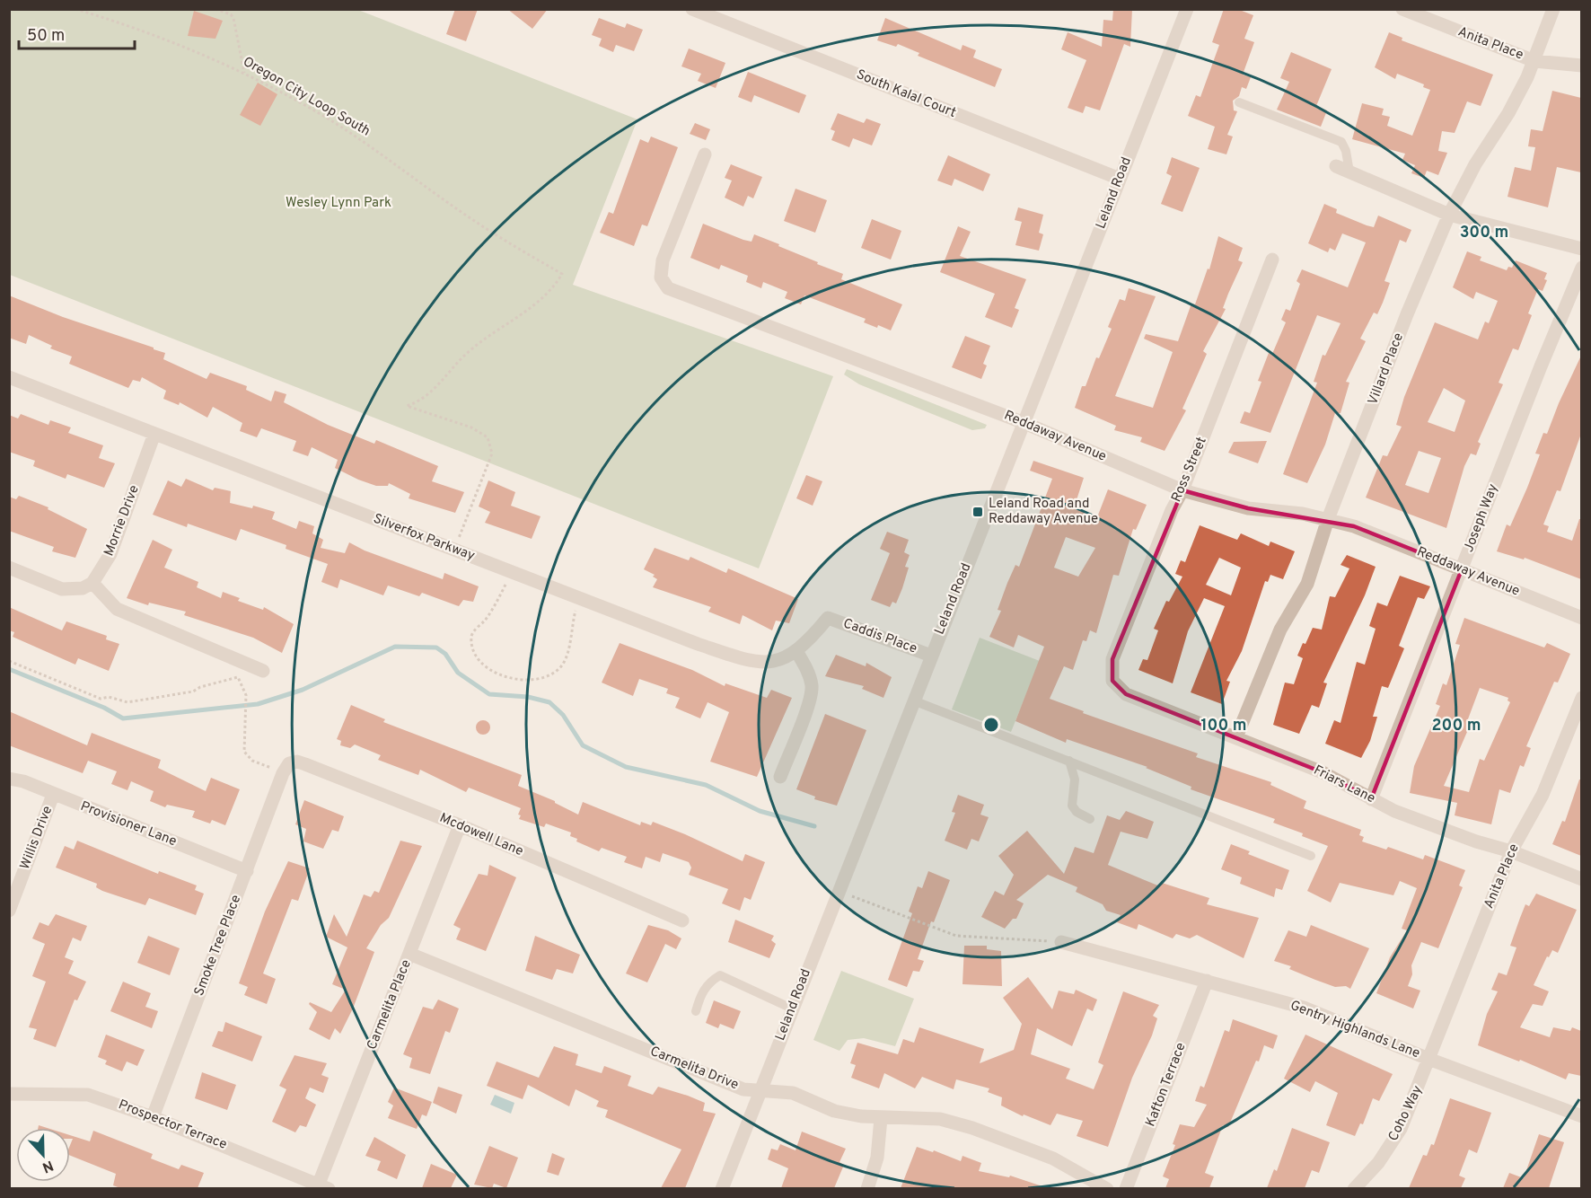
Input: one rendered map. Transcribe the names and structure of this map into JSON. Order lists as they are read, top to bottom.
{
  "streets": {
    "street": [
      "Anita Place",
      "South Kalal Court",
      "Leland Road",
      "Villard Place",
      "Reddaway Avenue",
      "Ross Street",
      "Joseph Way",
      "Morrie Drive",
      "Silverfox Parkway",
      "Caddis Place",
      "Friars Lane",
      "Provisioner Lane",
      "Mcdowell Lane",
      "Willis Drive",
      "Smoke Tree Place",
      "Carmelita Place",
      "Gentry Highlands Lane",
      "Carmelita Drive",
      "Kafton Terrace",
      "Coho Way",
      "Prospector Terrace"
    ],
    "path": ["Oregon City Loop South"]
  },
  "crossings": [
    ["Anita Place", "Villard Place"],
    ["Anita Place", "Friars Lane"],
    ["Anita Place", "Gentry Highlands Lane"],
    ["Anita Place", "Coho Way"],
    ["South Kalal Court", "Leland Road"],
    ["Oregon City Loop South", "Silverfox Parkway"],
    ["Leland Road", "Reddaway Avenue"],
    ["Leland Road", "Caddis Place"],
    ["Leland Road", "Carmelita Drive"],
    ["Villard Place", "Reddaway Avenue"],
    ["Villard Place", "Friars Lane"],
    ["Reddaway Avenue", "Ross Street"],
    ["Reddaway Avenue", "Joseph Way"],
    ["Ross Street", "Friars Lane"],
    ["Joseph Way", "Friars Lane"],
    ["Morrie Drive", "Silverfox Parkway"],
    ["Silverfox Parkway", "Caddis Place"],
    ["Provisioner Lane", "Willis Drive"],
    ["Provisioner Lane", "Smoke Tree Place"],
    ["Mcdowell Lane", "Smoke Tree Place"],
    ["Mcdowell Lane", "Carmelita Place"],
    ["Smoke Tree Place", "Prospector Terrace"],
    ["Carmelita Place", "Carmelita Drive"],
    ["Carmelita Place", "Prospector Terrace"],
    ["Gentry Highlands Lane", "Kafton Terrace"],
    ["Gentry Highlands Lane", "Coho Way"]
  ],
  "parks": ["Wesley Lynn Park"],
  "places": {
    "transit": ["Leland Road and Reddaway Avenue"]
  },
  "scale_bar": "50 m",
  "north": "bottom",
  "rings": ["300 m", "100 m", "200 m"]
}
